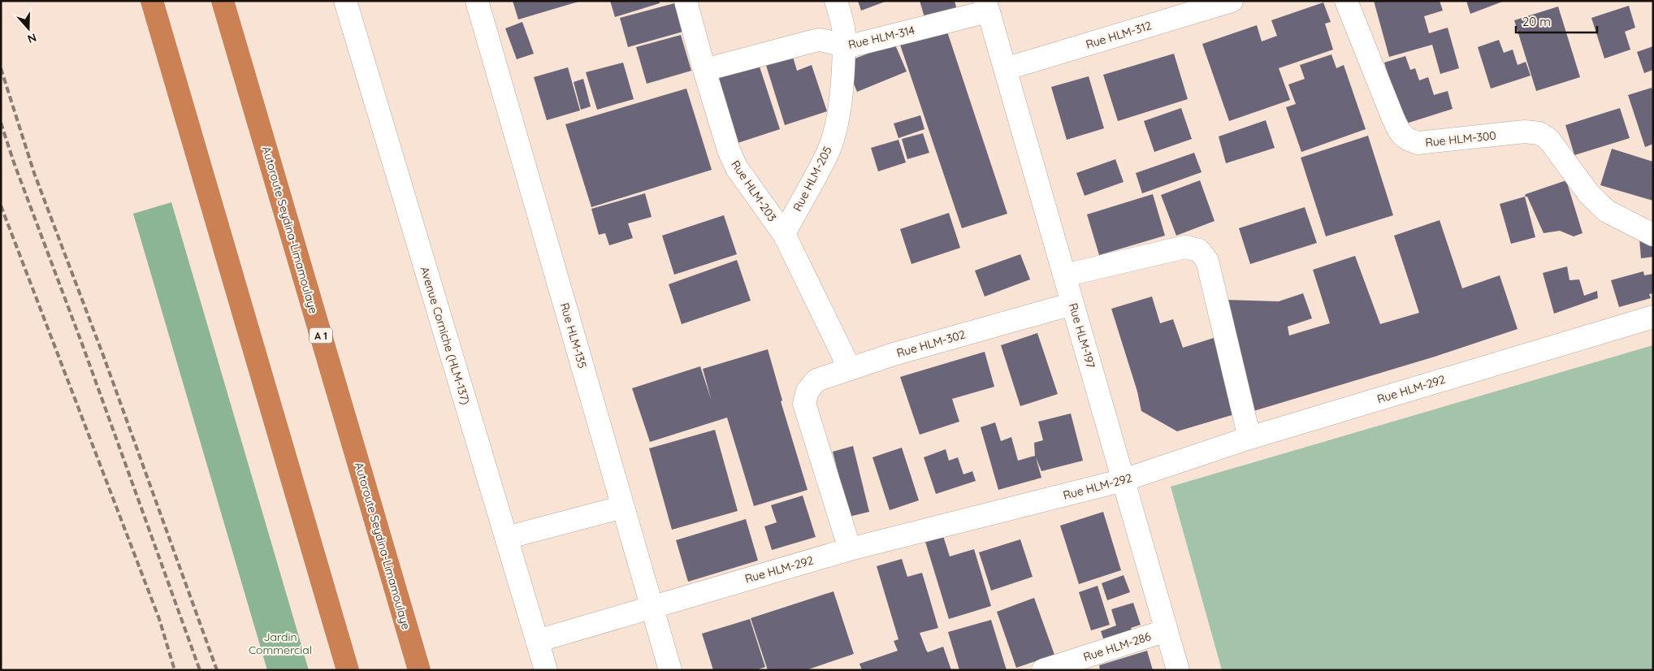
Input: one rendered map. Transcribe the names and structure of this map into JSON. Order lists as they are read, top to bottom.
{
  "streets": {
    "highway": ["Autoroute Seydina-Limamoulaye", "A 1"],
    "street": [
      "Rue HLM-312",
      "Rue HLM-314",
      "Rue HLM-300",
      "Rue HLM-205",
      "Rue HLM-203",
      "Avenue Corniche (HLM-137)",
      "Rue HLM-135",
      "Rue HLM-197",
      "Rue HLM-302",
      "Rue HLM-292",
      "Rue HLM-286"
    ]
  },
  "crossings": [
    ["Rue HLM-312", "Rue HLM-197"],
    ["Rue HLM-314", "Rue HLM-205"],
    ["Rue HLM-314", "Rue HLM-203"],
    ["Rue HLM-314", "Rue HLM-197"],
    ["Rue HLM-205", "Rue HLM-203"],
    ["Rue HLM-203", "Rue HLM-302"],
    ["Avenue Corniche (HLM-137)", "Rue HLM-292"],
    ["Rue HLM-135", "Rue HLM-292"],
    ["Rue HLM-197", "Rue HLM-302"],
    ["Rue HLM-197", "Rue HLM-292"],
    ["Rue HLM-197", "Rue HLM-286"],
    ["Rue HLM-302", "Rue HLM-292"]
  ],
  "parks": ["Jardin Commercial"],
  "scale_bar": "20 m",
  "north": "bottom"
}
